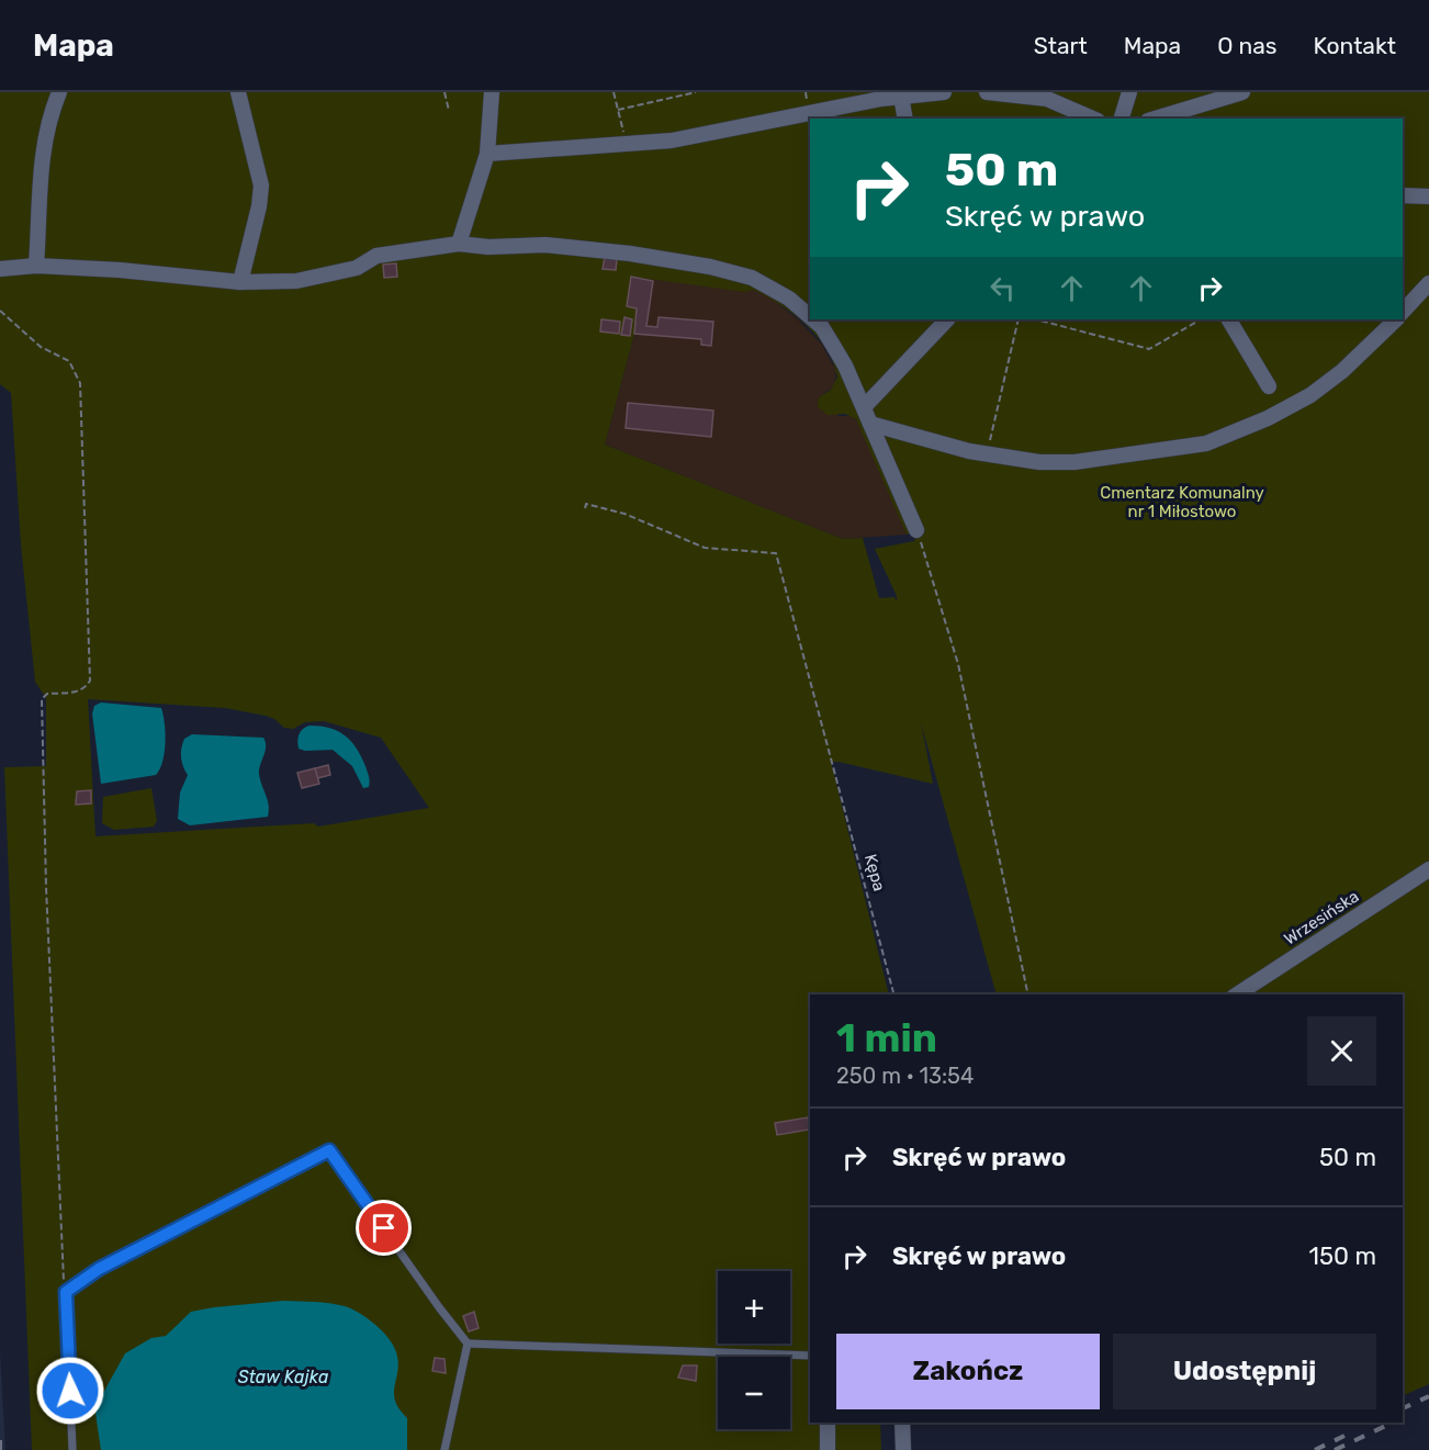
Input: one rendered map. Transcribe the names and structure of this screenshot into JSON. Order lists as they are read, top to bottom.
{
  "streets": {
    "street": ["Wrzesińska"],
    "path": ["Kępa"]
  },
  "water": ["Staw Kajka"],
  "parks": ["Cmentarz Komunalny nr 1 Miłostowo"],
  "page": {
    "header": "Mapa",
    "nav": [
      "Start",
      "Mapa",
      "O nas",
      "Kontakt"
    ],
    "turn": ["50 m", "Skręć w prawo"],
    "heading": ["1 min", "250 m · 13:54"],
    "list": [
      {
        "name": "Skręć w prawo",
        "value": "50 m"
      },
      {
        "name": "Skręć w prawo",
        "value": "150 m"
      }
    ],
    "map_buttons": ["+", "−"],
    "buttons": ["Zakończ", "Udostępnij"]
  }
}
